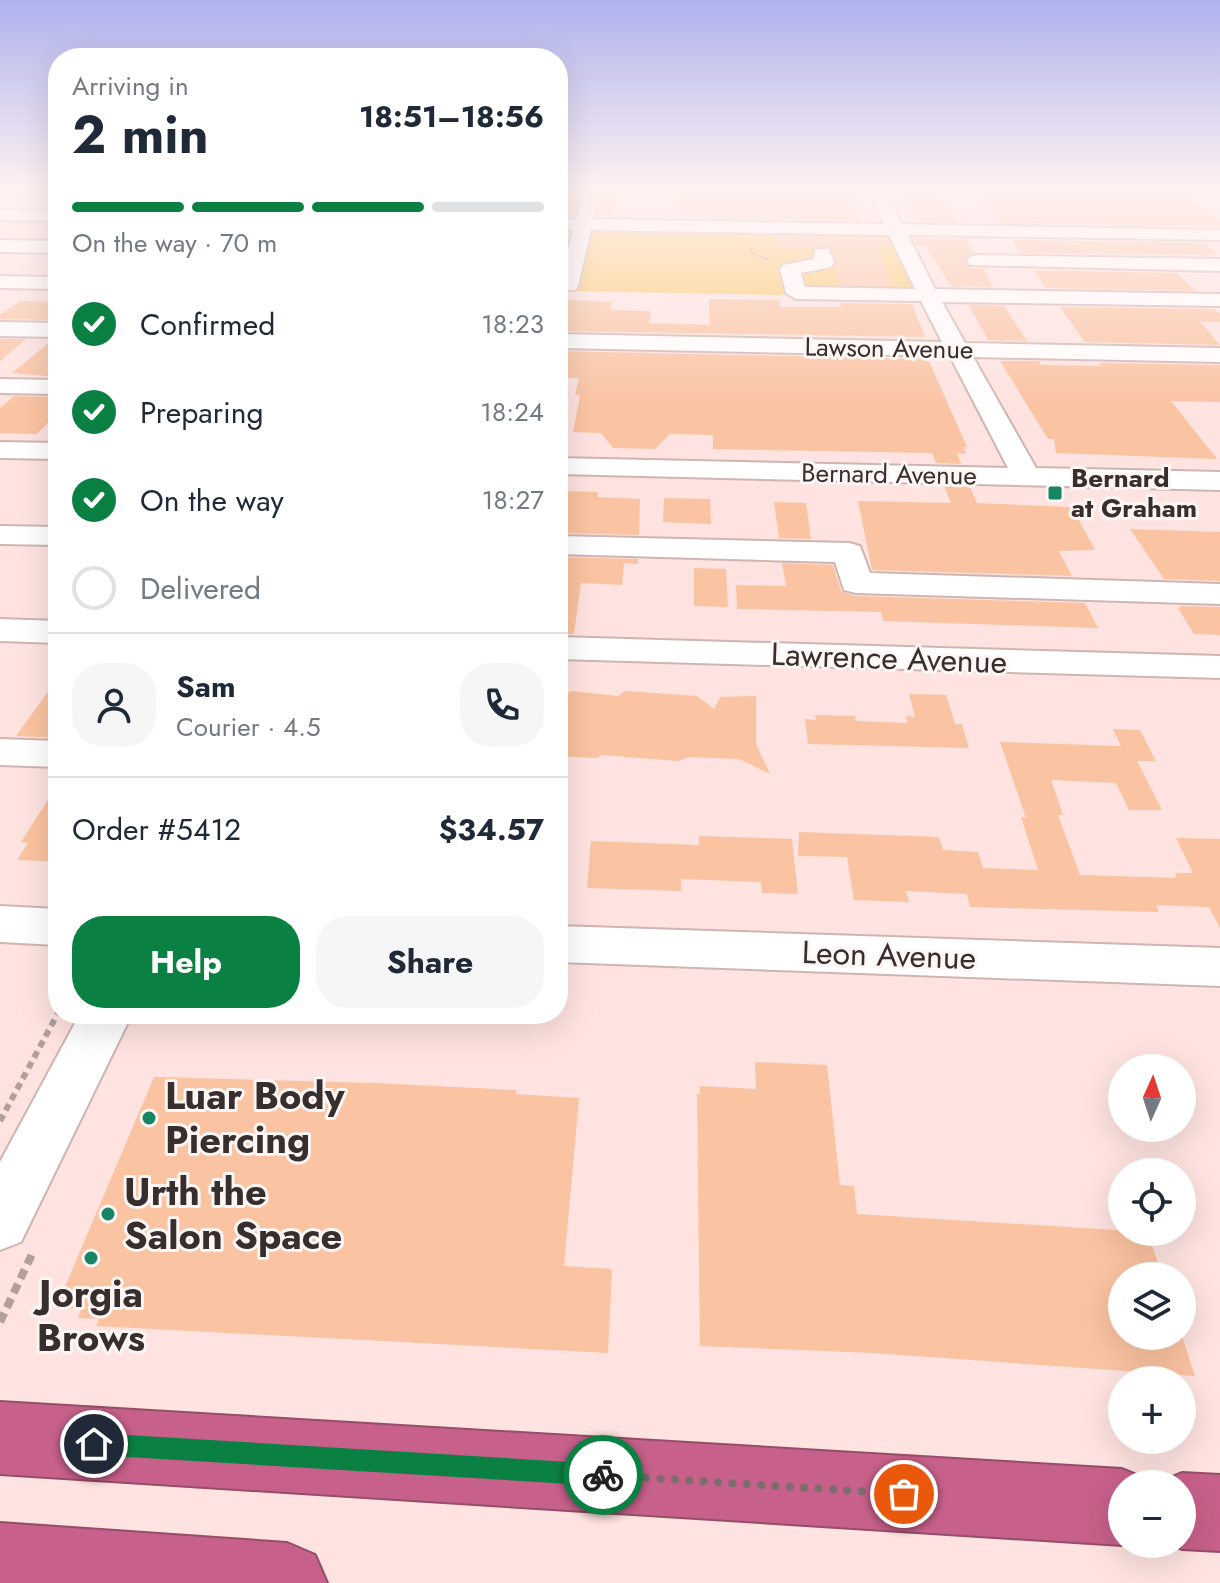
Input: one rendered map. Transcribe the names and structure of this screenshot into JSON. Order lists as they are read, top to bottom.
{
  "streets": {
    "street": [
      "Lawson Avenue",
      "Bernard Avenue",
      "Lawrence Avenue",
      "Leon Avenue"
    ]
  },
  "places": {
    "transit": ["Bernard at Graham"],
    "other": ["Luar Body Piercing", "Urth the Salon Space", "Jorgia Brows"]
  },
  "north": "top",
  "page": {
    "heading": ["2 min", "Arriving in", "18:51–18:56"],
    "panel": [
      "Sam",
      "Courier · 4.5",
      "Order #5412",
      "$34.57"
    ],
    "bar": "On the way · 70 m",
    "list": [
      ["Confirmed", "18:23"],
      ["Preparing", "18:24"],
      ["On the way", "18:27"],
      "Delivered"
    ],
    "buttons": ["Help", "Share"],
    "map_buttons": ["+", "−"]
  }
}
